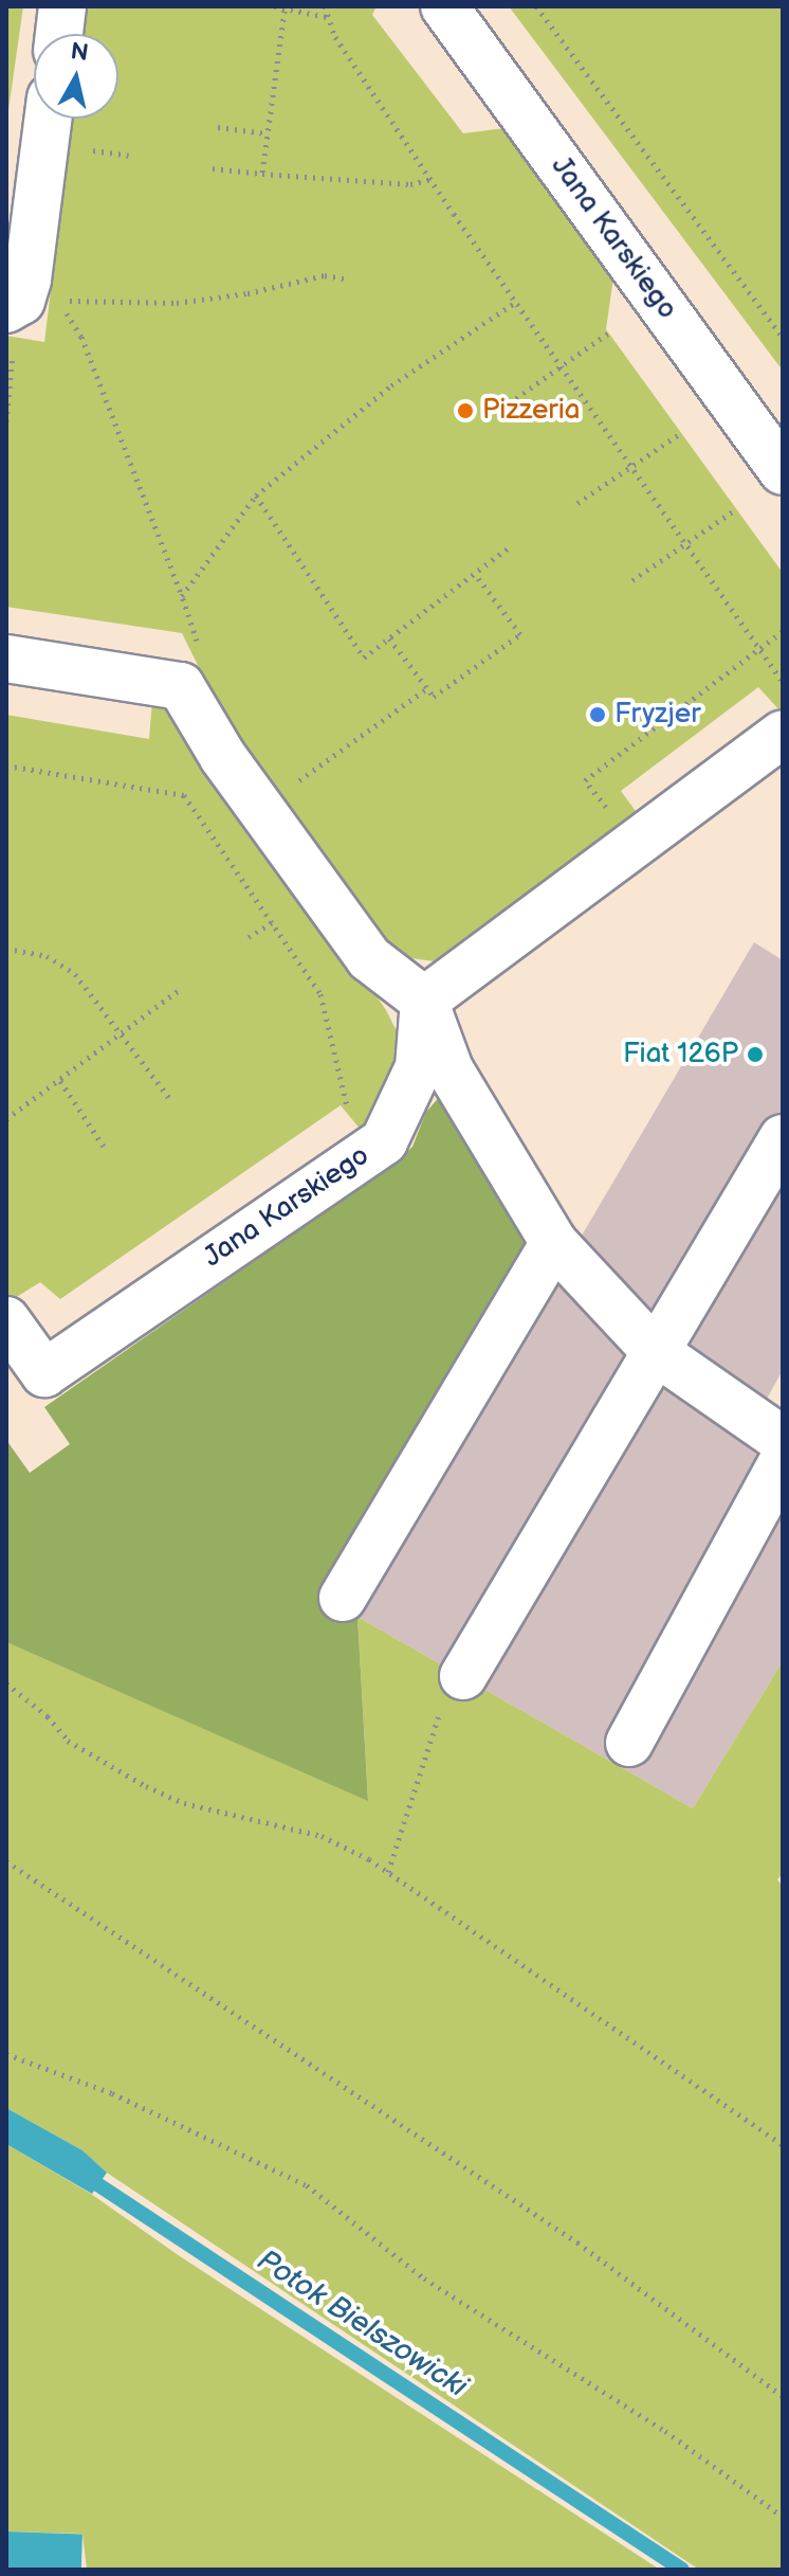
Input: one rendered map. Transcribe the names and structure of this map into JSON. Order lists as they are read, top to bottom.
{
  "streets": {
    "street": ["Jana Karskiego"]
  },
  "water": ["Potok Bielszowicki"],
  "places": ["Pizzeria", "Fryzjer", "Fiat 126P"],
  "north": "top"
}
